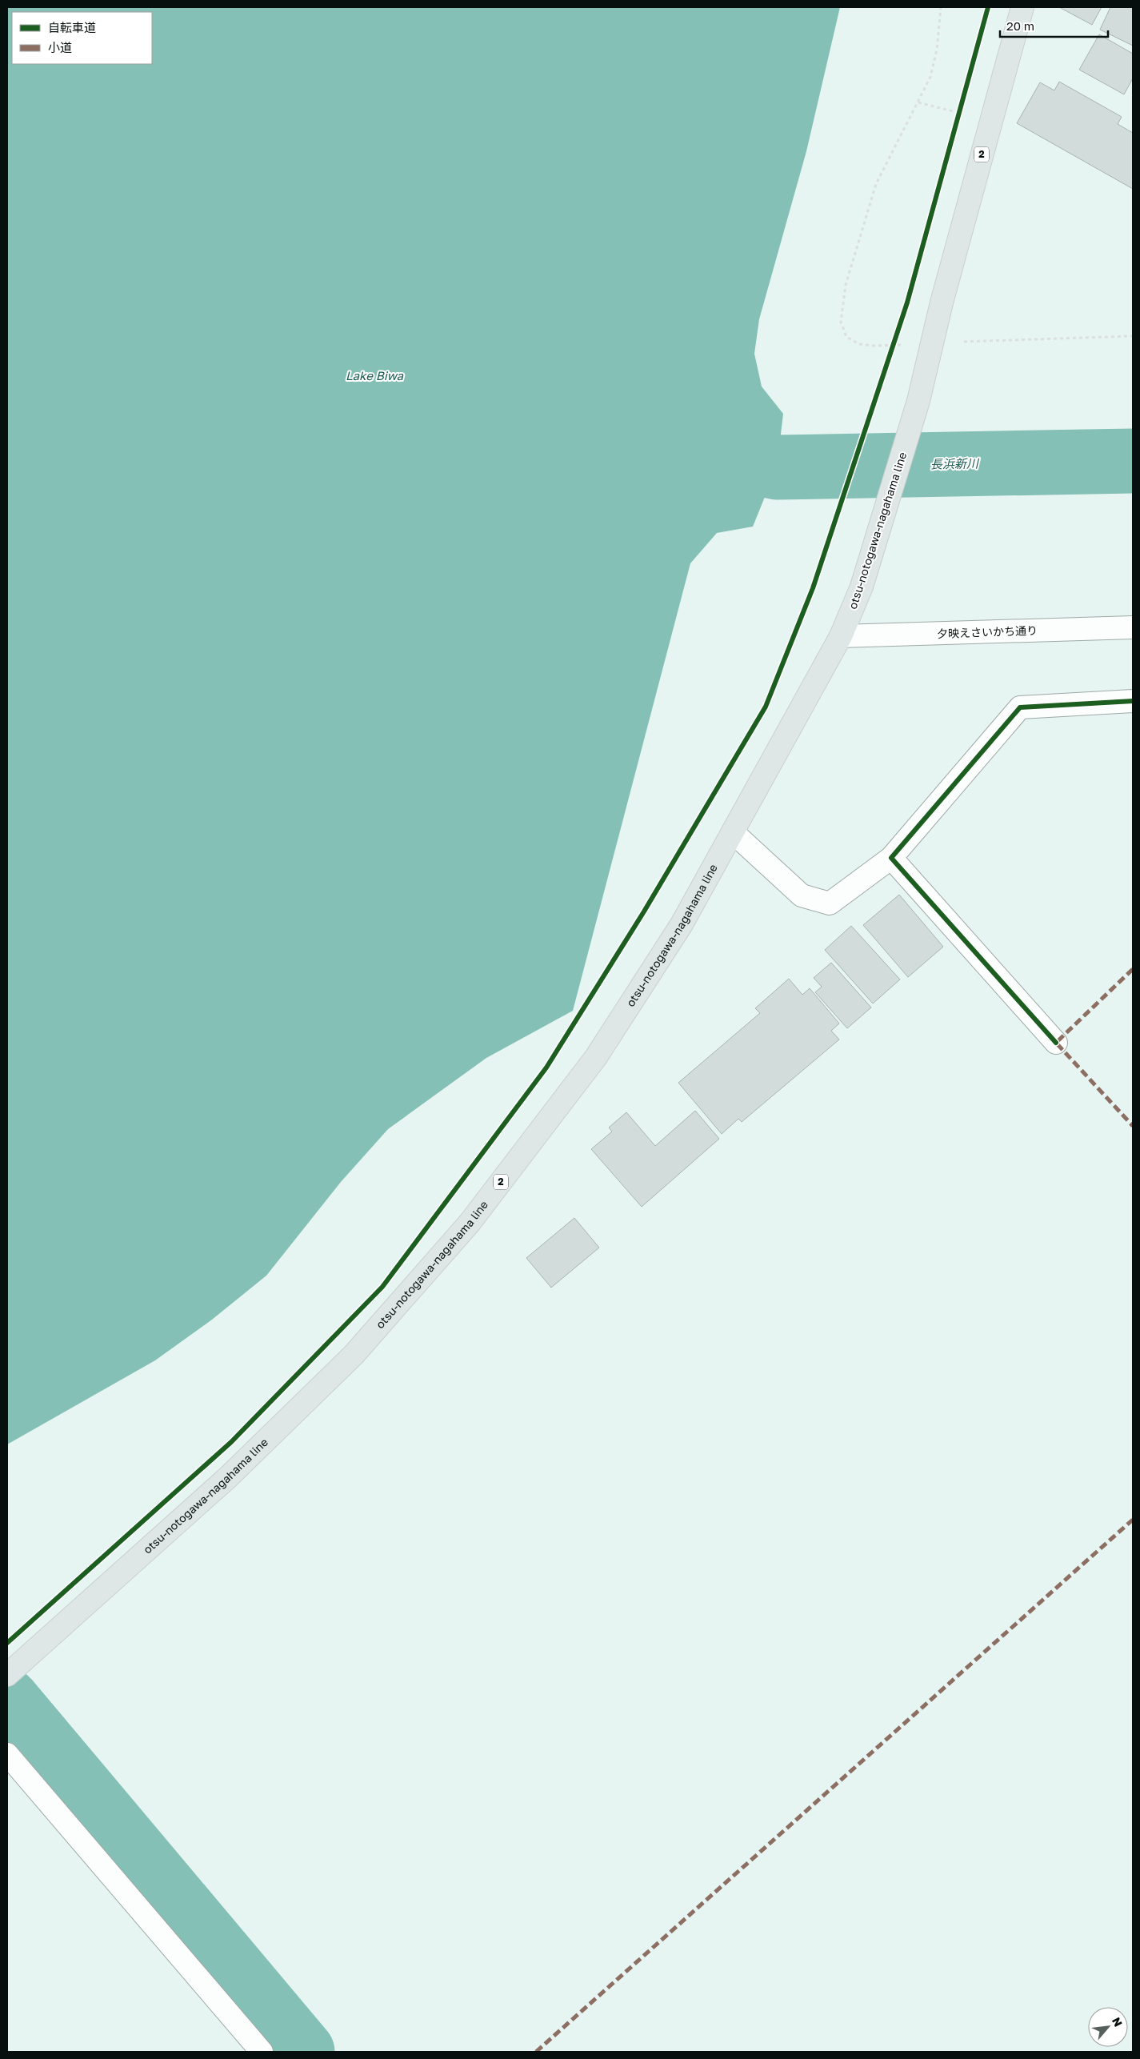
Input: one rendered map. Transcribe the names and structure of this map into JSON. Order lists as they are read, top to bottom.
{
  "streets": {
    "main road": ["2", "otsu-notogawa-nagahama line"],
    "street": ["夕映えさいかち通り"]
  },
  "crossings": [
    ["otsu-notogawa-nagahama line", "夕映えさいかち通り"]
  ],
  "water": ["Lake Biwa", "長浜新川"],
  "legend": ["自転車道", "小道"],
  "scale_bar": "20 m",
  "north": "top right"
}
